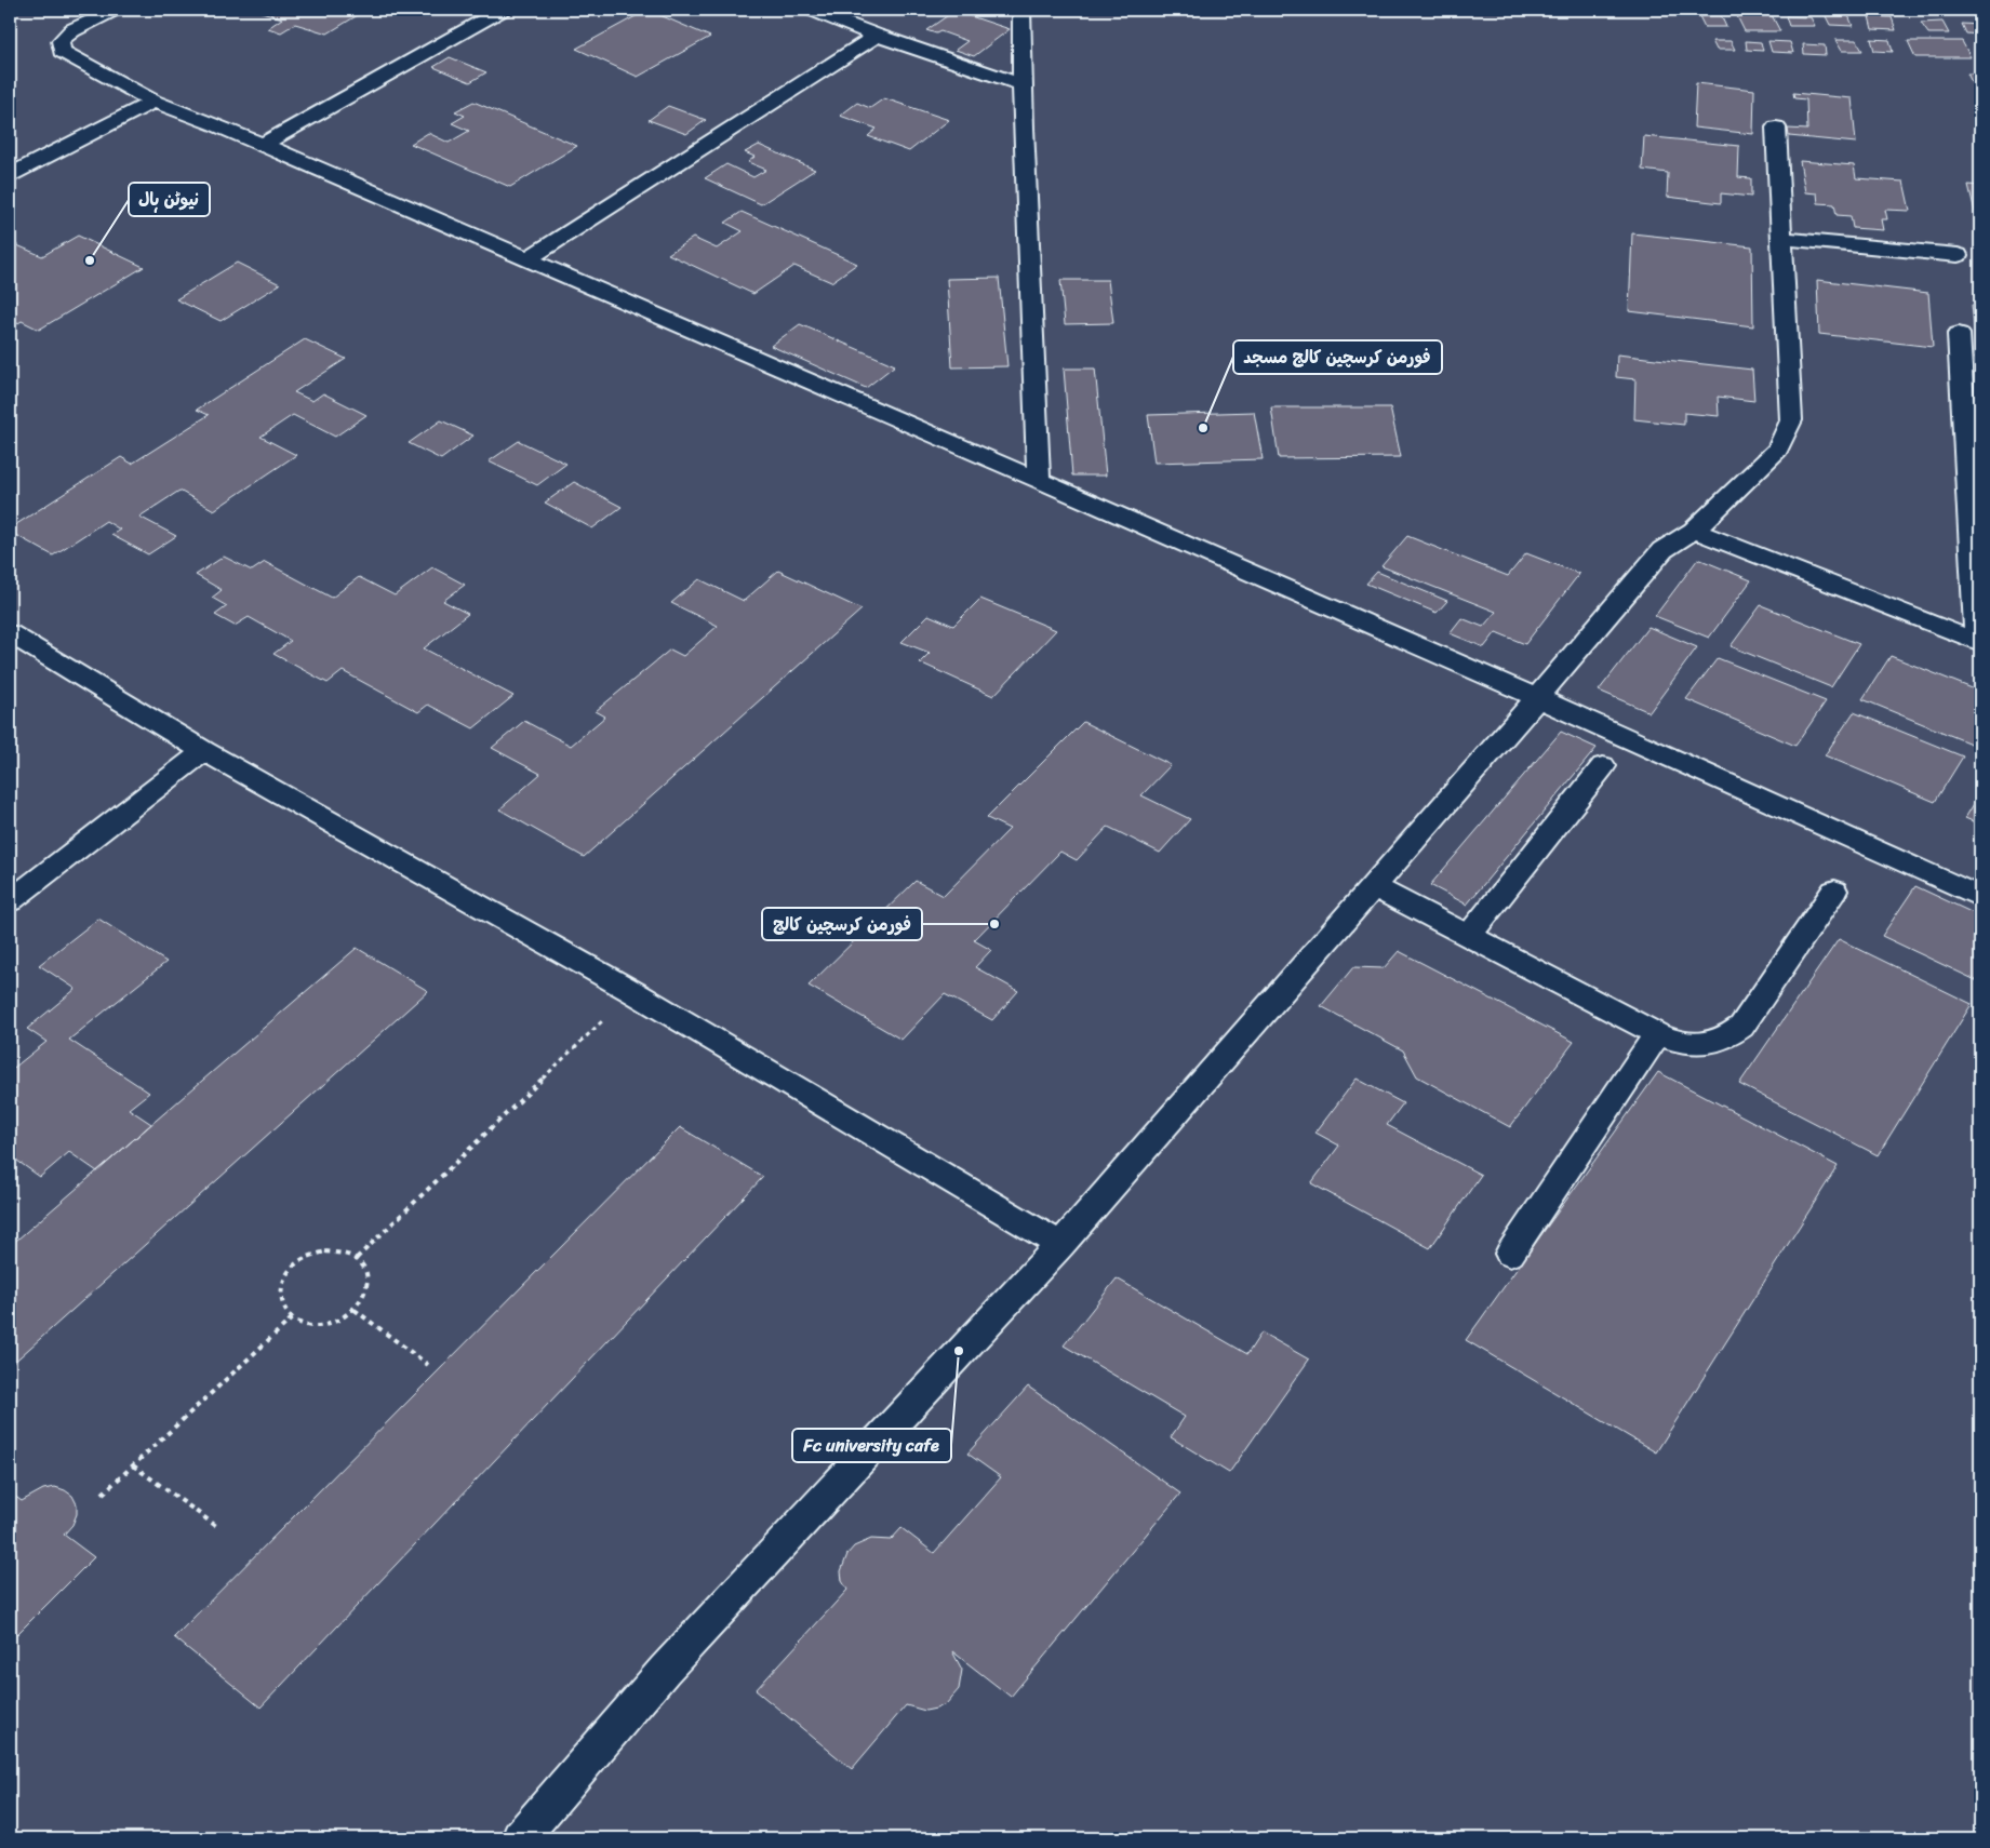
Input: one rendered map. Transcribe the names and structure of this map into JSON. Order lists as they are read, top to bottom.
{
  "places": [
    "نیوٹن ہال",
    "فورمن کرسچین کالج مسجد",
    "فورمن کرسچین کالج",
    "Fc university cafe"
  ]
}
